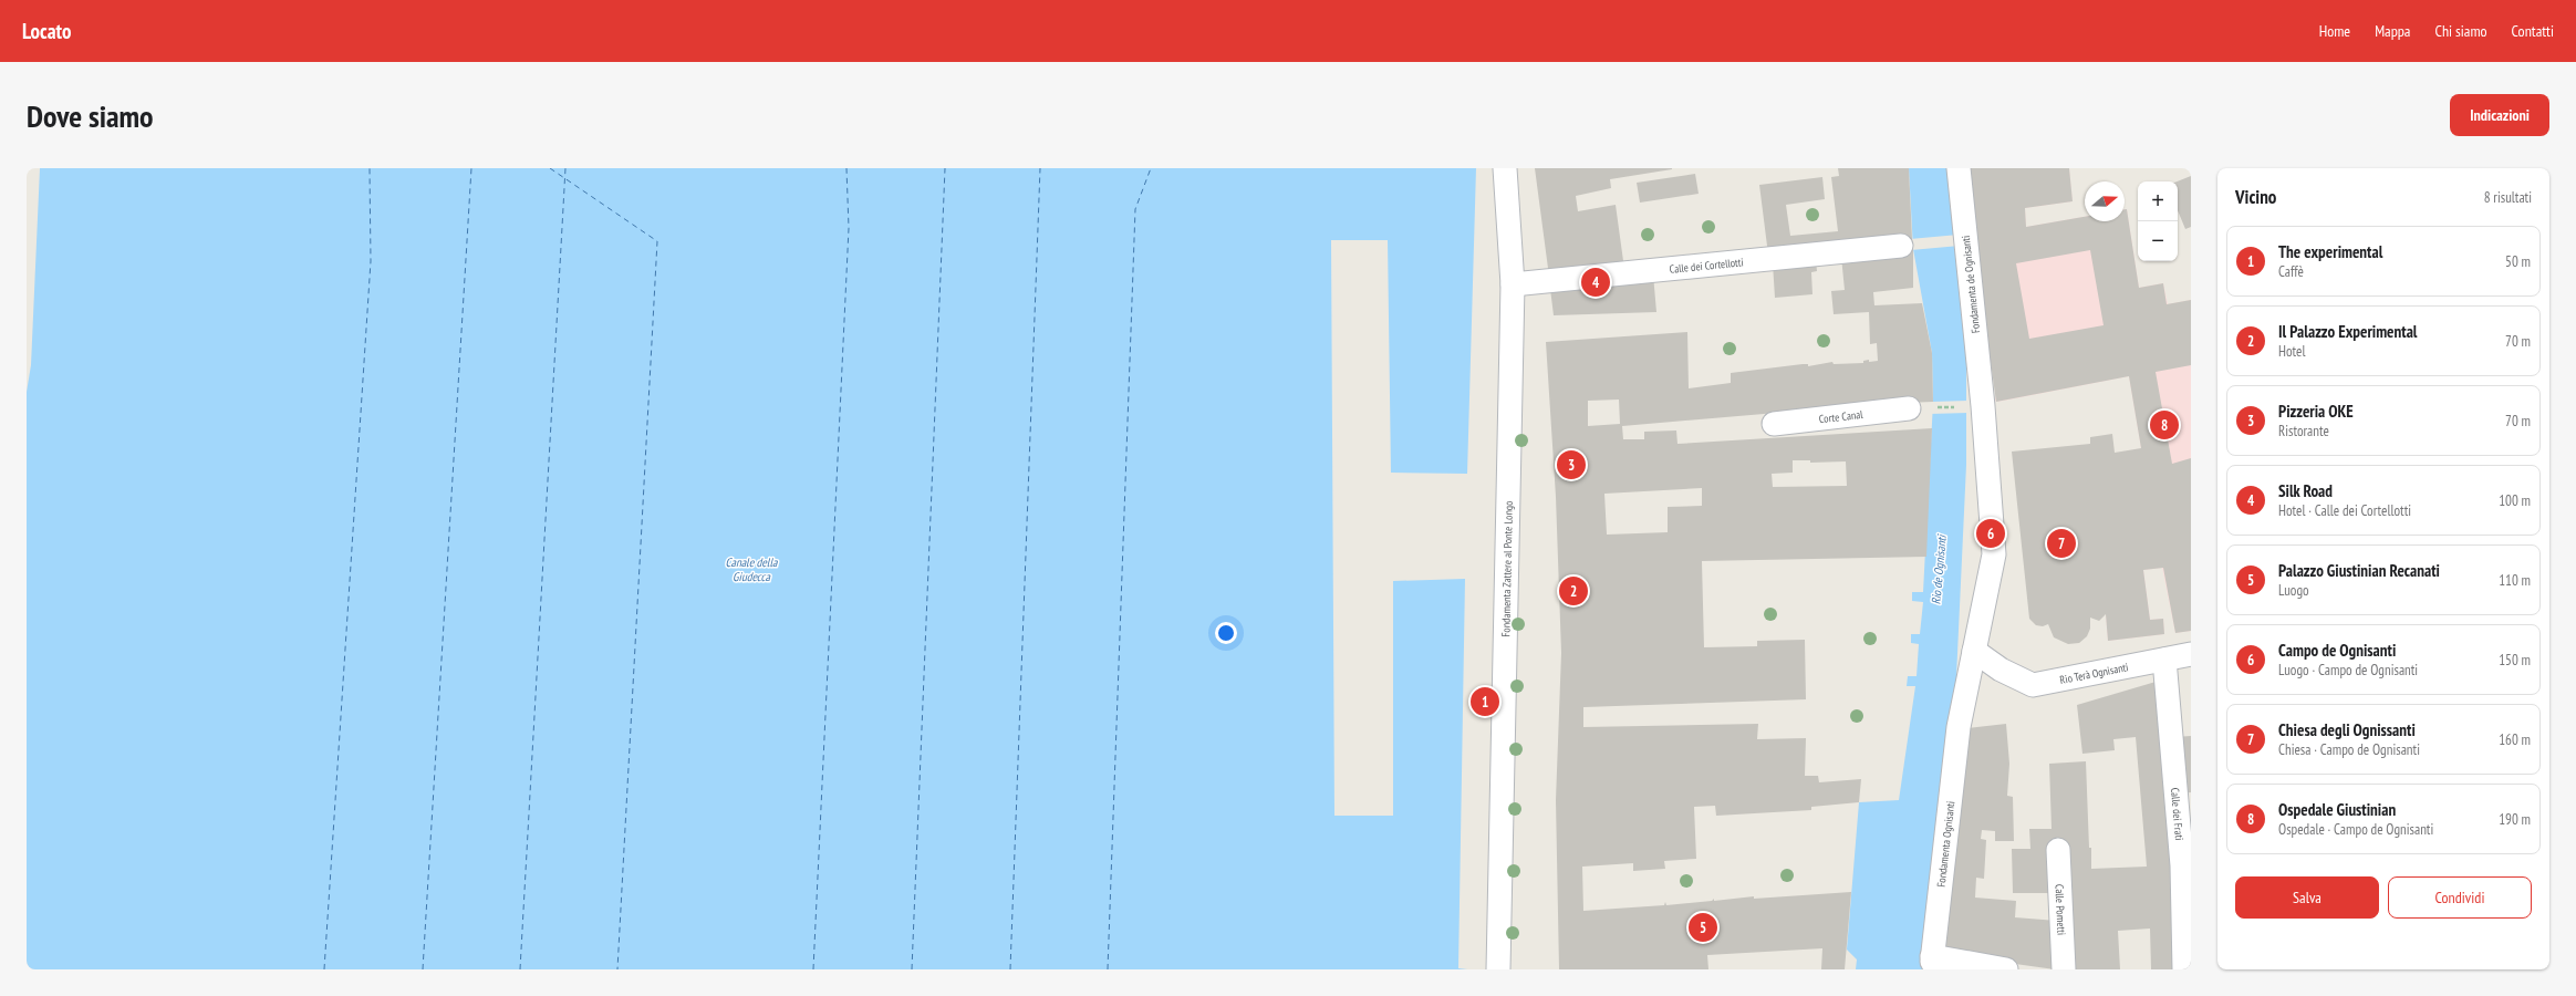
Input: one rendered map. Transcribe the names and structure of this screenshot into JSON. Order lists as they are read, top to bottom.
{
  "streets": {
    "street": [
      "Calle dei Cortellotti",
      "Fondamenta de Ognisanti",
      "Corte Canal",
      "Fondamenta Zattere al Ponte Longo",
      "Rio Terà Ognisanti",
      "Calle dei Frati",
      "Fondamenta Ognisanti",
      "Calle Pometti"
    ]
  },
  "crossings": [
    ["Calle dei Cortellotti", "Fondamenta Zattere al Ponte Longo"],
    ["Fondamenta de Ognisanti", "Rio Terà Ognisanti"],
    ["Fondamenta de Ognisanti", "Fondamenta Ognisanti"],
    ["Rio Terà Ognisanti", "Calle dei Frati"],
    ["Rio Terà Ognisanti", "Fondamenta Ognisanti"]
  ],
  "water": ["Canale della Giudecca", "Rio de Ognisanti"],
  "north": "right",
  "page": {
    "header": "Locato",
    "nav": [
      "Home",
      "Mappa",
      "Chi siamo",
      "Contatti"
    ],
    "buttons": [
      "Indicazioni",
      ["Salva", "Condividi"]
    ],
    "title": "Dove siamo",
    "heading": ["Vicino", "8 risultati"],
    "map_buttons": ["+", "−"],
    "list": [
      {
        "mark": "1",
        "name": "The experimental",
        "note": "Caffè",
        "value": "50 m"
      },
      {
        "mark": "2",
        "name": "Il Palazzo Experimental",
        "note": "Hotel",
        "value": "70 m"
      },
      {
        "mark": "3",
        "name": "Pizzeria OKE",
        "note": "Ristorante",
        "value": "70 m"
      },
      {
        "mark": "4",
        "name": "Silk Road",
        "note": "Hotel · Calle dei Cortellotti",
        "value": "100 m"
      },
      {
        "mark": "5",
        "name": "Palazzo Giustinian Recanati",
        "note": "Luogo",
        "value": "110 m"
      },
      {
        "mark": "6",
        "name": "Campo de Ognisanti",
        "note": "Luogo · Campo de Ognisanti",
        "value": "150 m"
      },
      {
        "mark": "7",
        "name": "Chiesa degli Ognissanti",
        "note": "Chiesa · Campo de Ognisanti",
        "value": "160 m"
      },
      {
        "mark": "8",
        "name": "Ospedale Giustinian",
        "note": "Ospedale · Campo de Ognisanti",
        "value": "190 m"
      }
    ],
    "pins": [
      "4",
      "8",
      "3",
      "6",
      "7",
      "2",
      "1",
      "5"
    ]
  }
}
